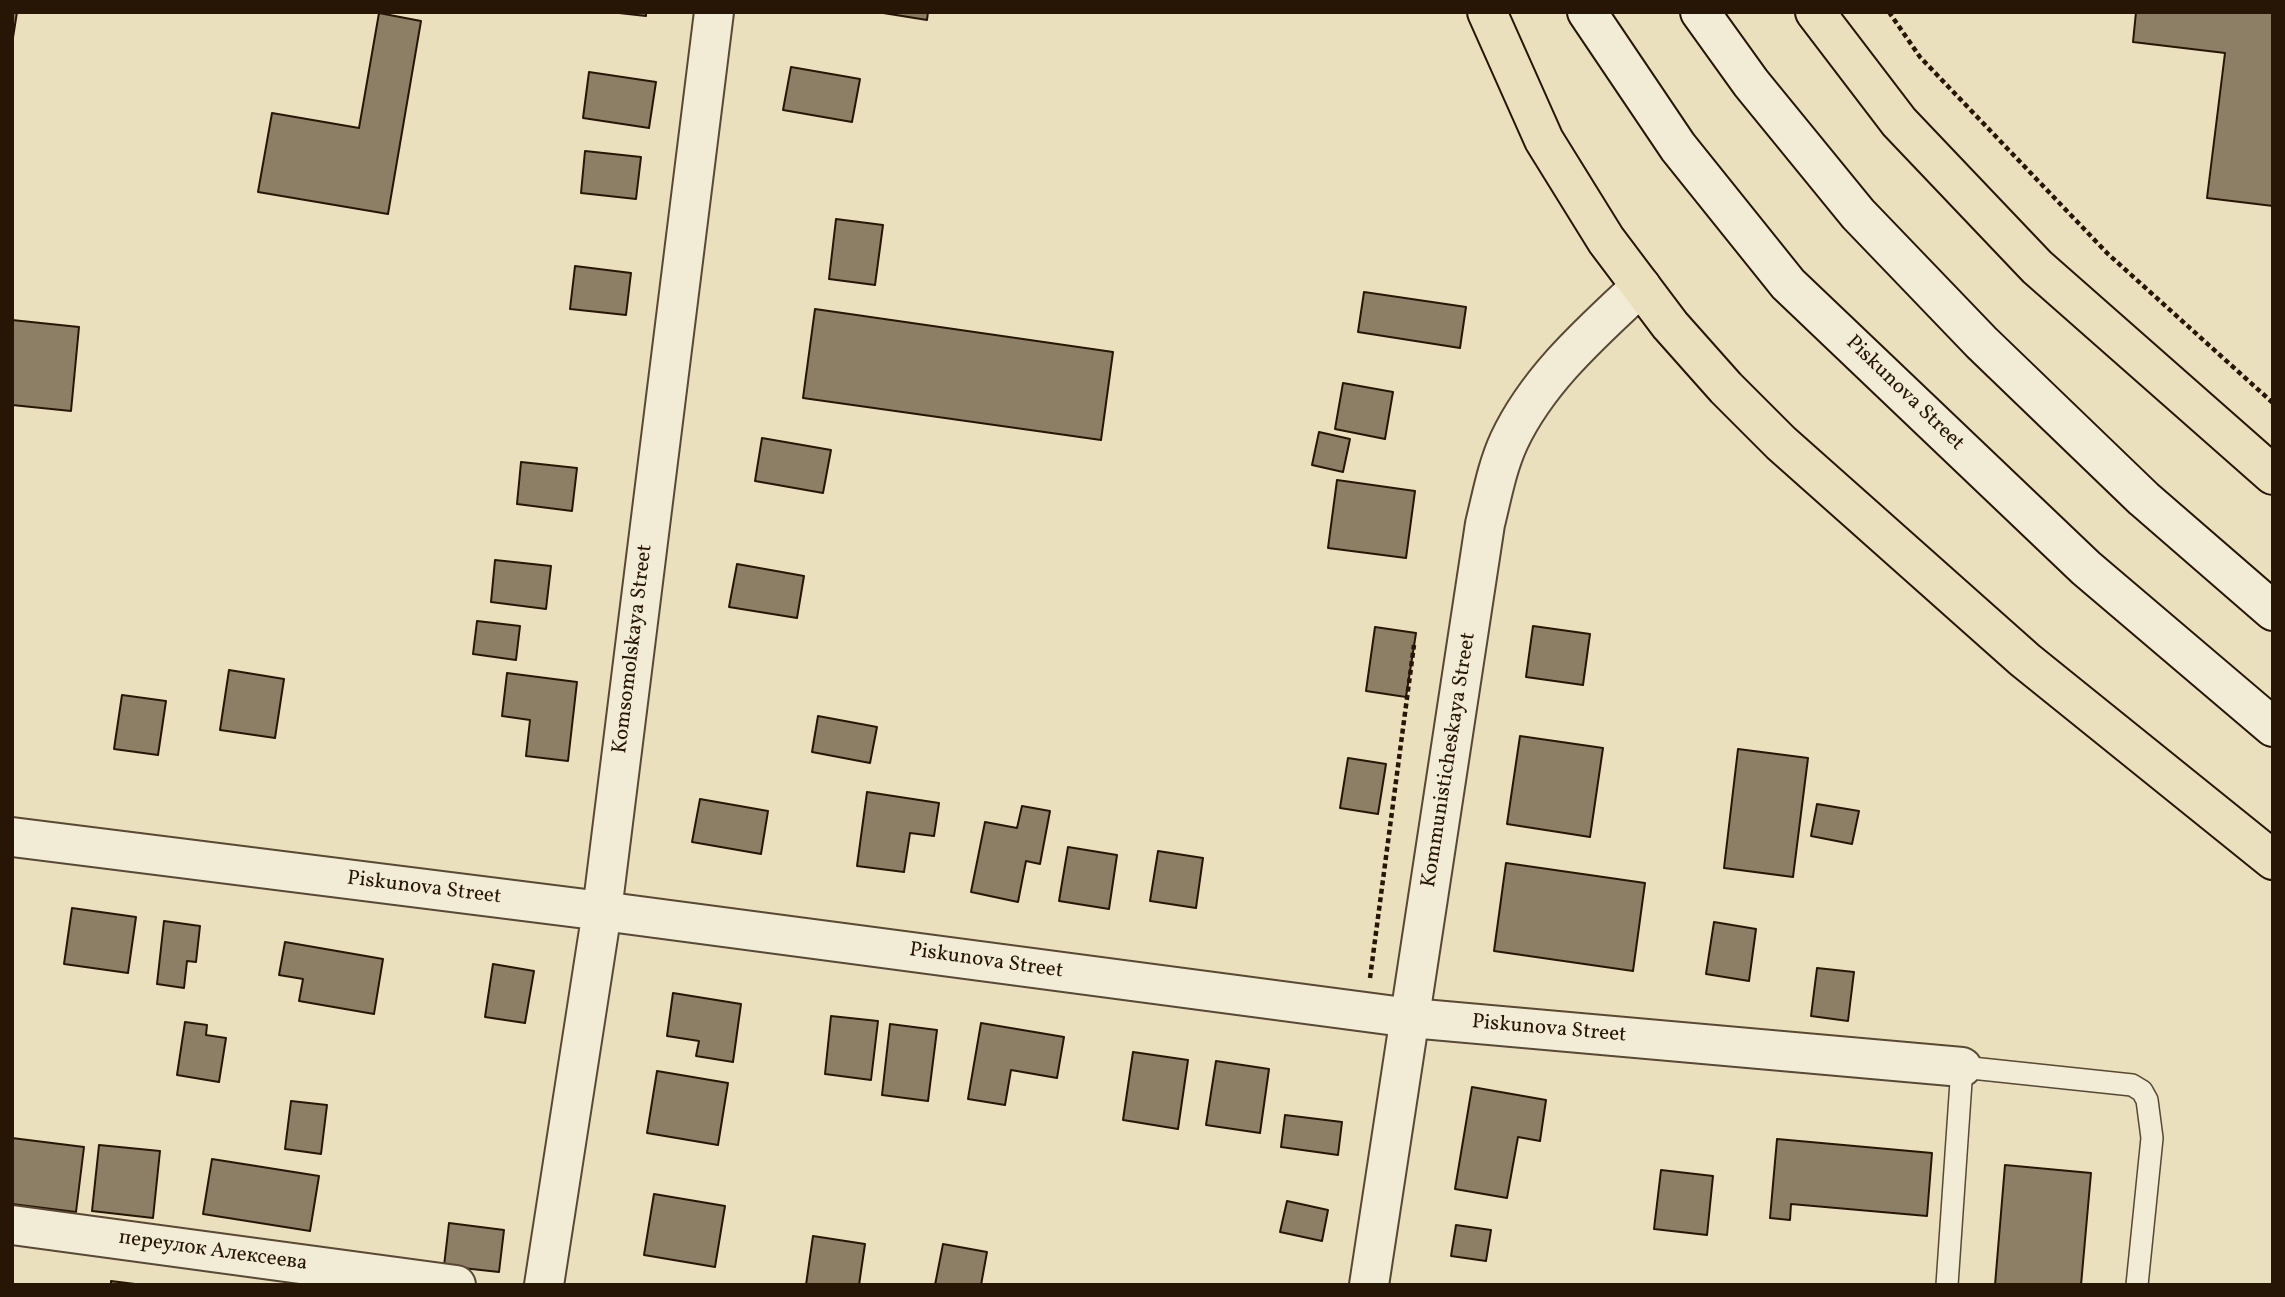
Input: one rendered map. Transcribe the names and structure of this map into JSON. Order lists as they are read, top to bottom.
{
  "streets": {
    "street": [
      "Piskunova Street",
      "Komsomolskaya Street",
      "Kommunisticheskaya Street",
      "переулок Алексеева"
    ]
  },
  "crossings": [
    ["Piskunova Street", "Komsomolskaya Street"],
    ["Piskunova Street", "Kommunisticheskaya Street"]
  ]
}
